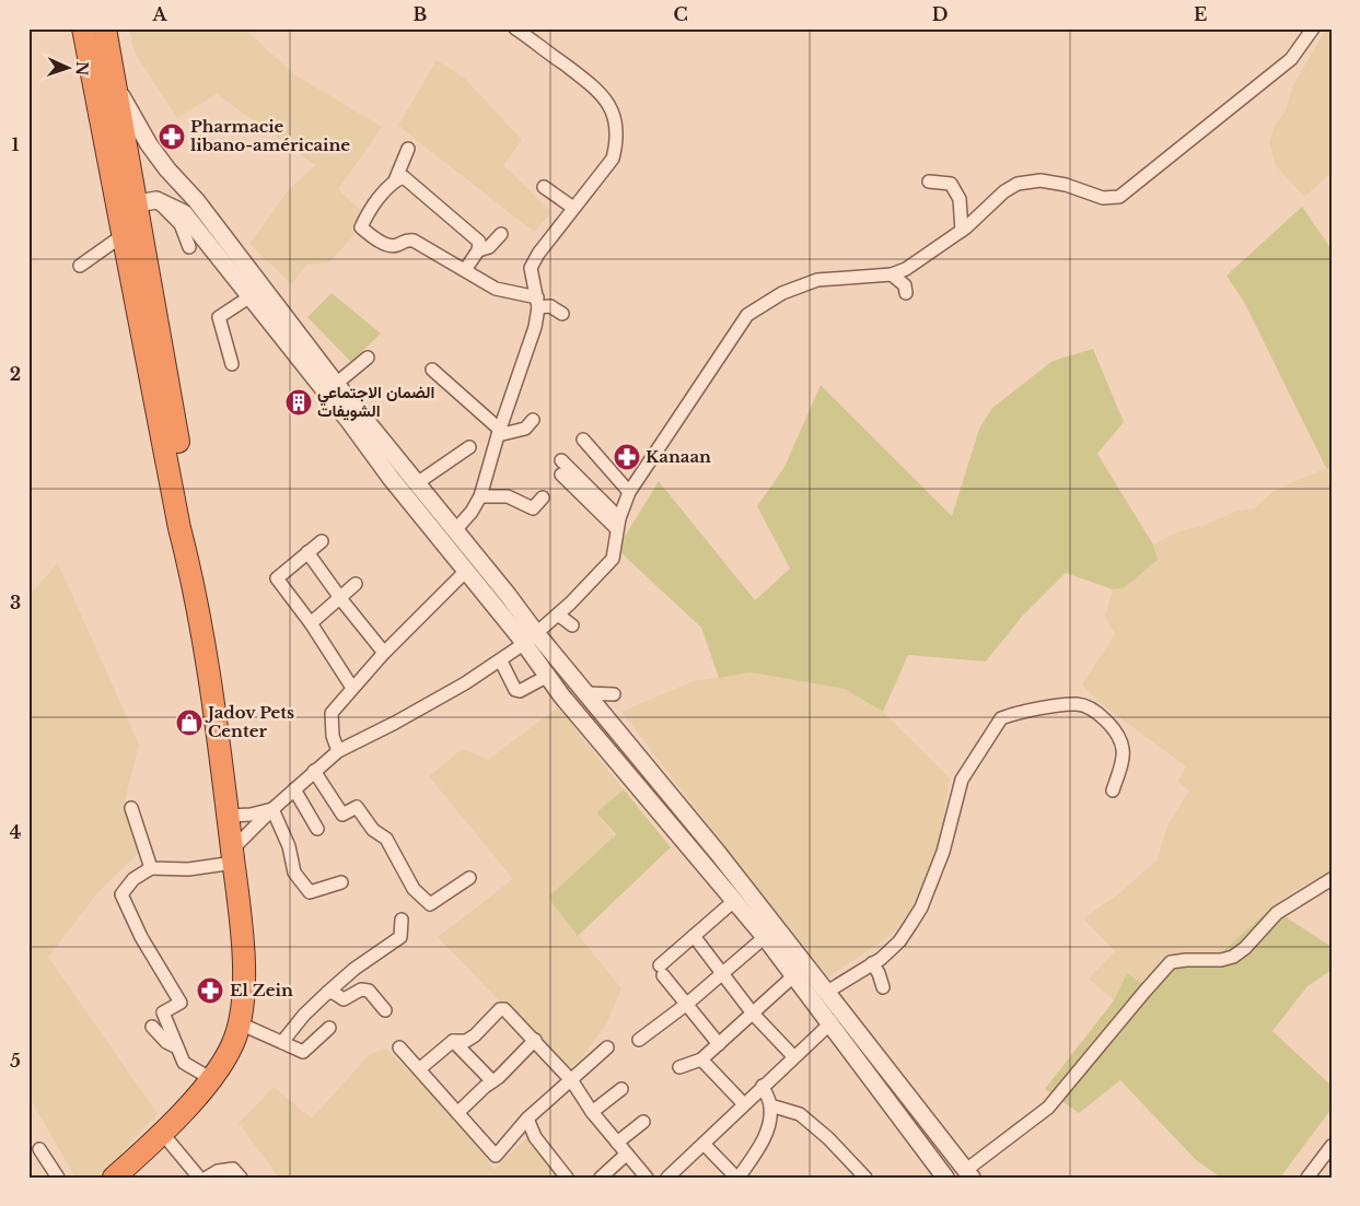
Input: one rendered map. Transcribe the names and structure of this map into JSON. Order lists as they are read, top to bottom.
{
  "places": {
    "pharmacy": ["Pharmacie libano-américaine", "Kanaan", "El Zein"],
    "building": ["الضمان الاجتماعي الشويفات"],
    "shop": ["Jadov Pets Center"]
  },
  "north": "right",
  "grid": {
    "columns": [
      "A",
      "B",
      "C",
      "D",
      "E"
    ],
    "rows": [
      "1",
      "2",
      "3",
      "4",
      "5"
    ]
  }
}
